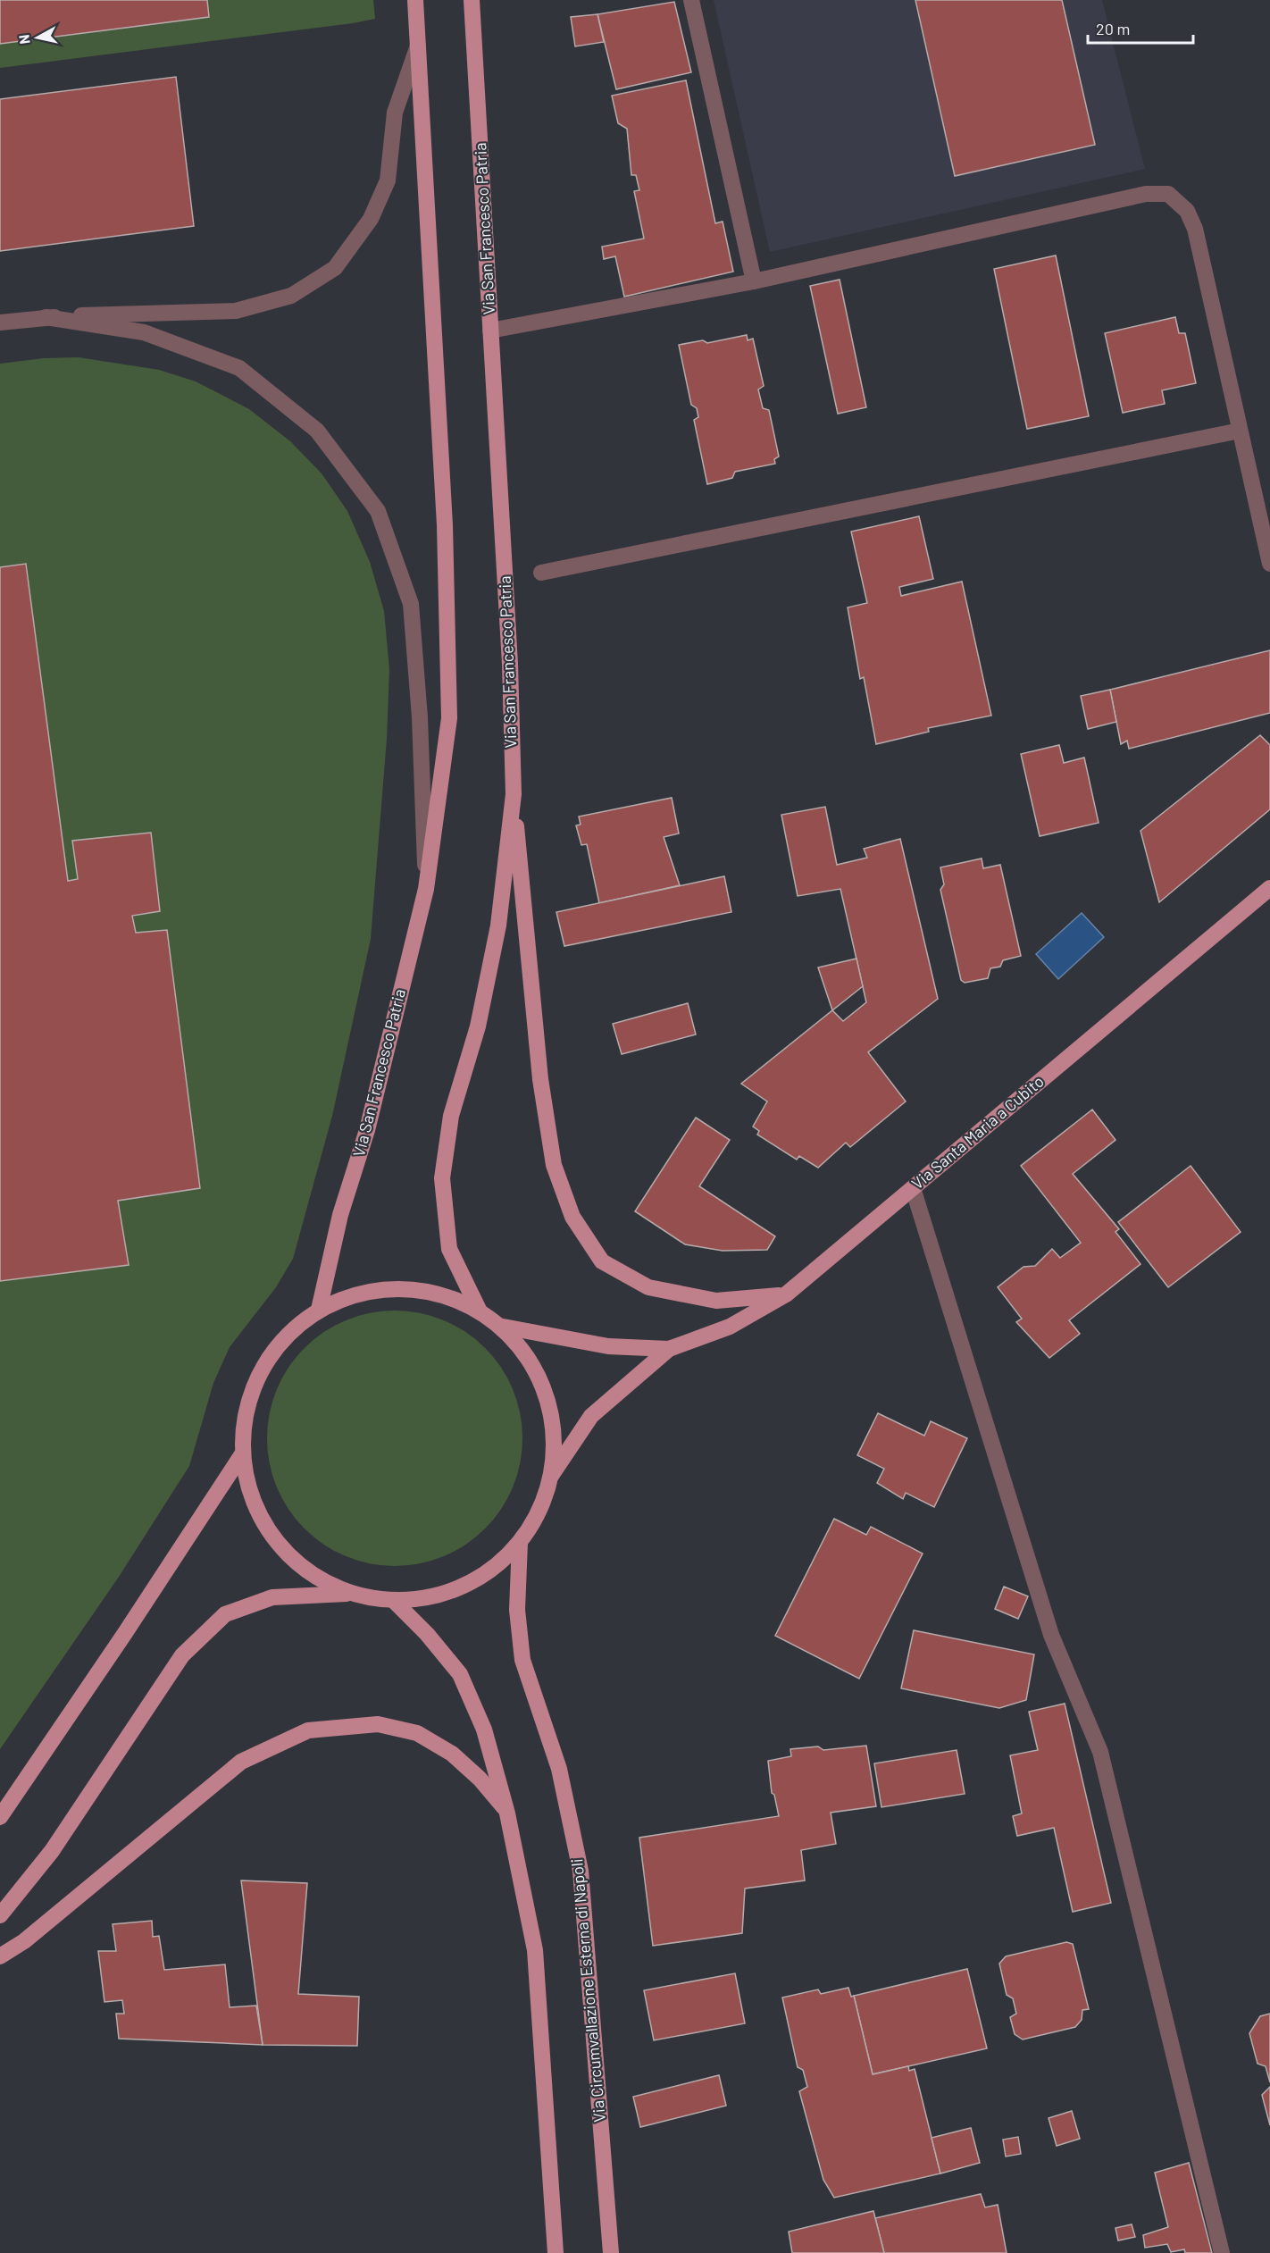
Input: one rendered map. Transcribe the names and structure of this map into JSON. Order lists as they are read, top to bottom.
{
  "streets": {
    "main road": ["Via San Francesco Patria", "Via Santa Maria a Cubito", "Via Circumvallazione Esterna di Napoli"]
  },
  "scale_bar": "20 m",
  "north": "left"
}
